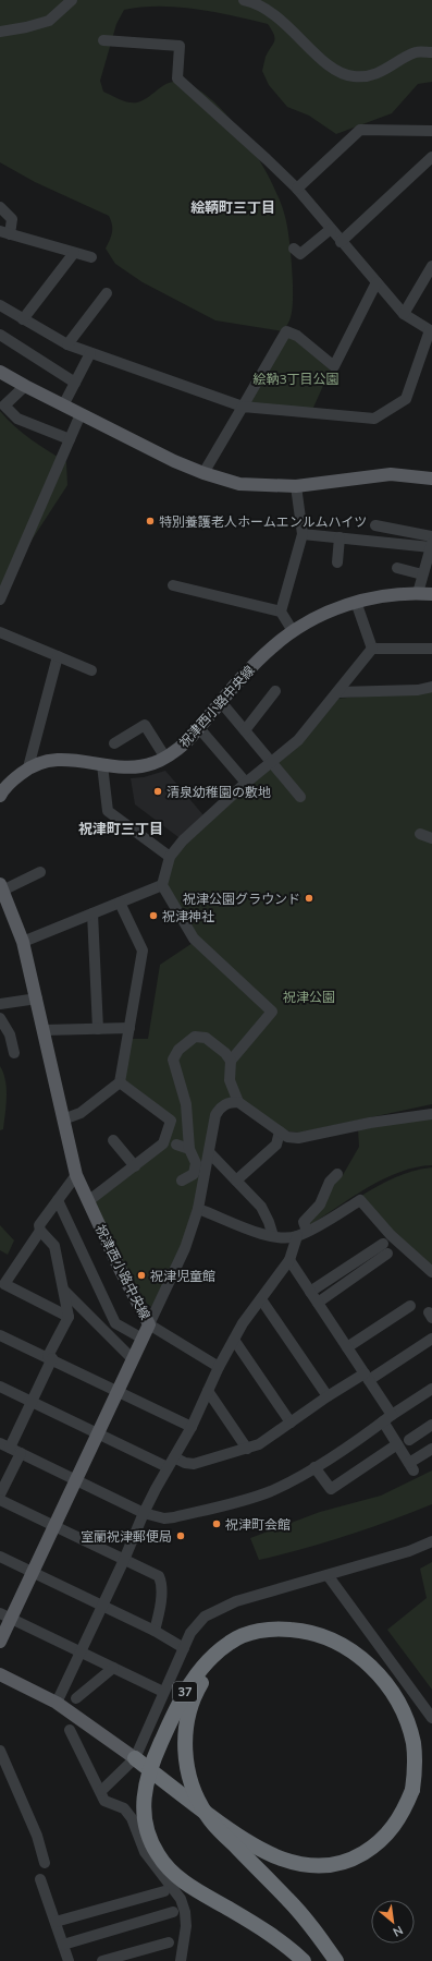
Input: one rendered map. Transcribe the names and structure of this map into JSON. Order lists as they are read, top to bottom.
{
  "streets": {
    "highway": ["37"],
    "main road": ["祝津西小路中央線"]
  },
  "districts": ["絵鞆町三丁目", "祝津町三丁目"],
  "parks": ["絵靹3丁目公園", "祝津公園"],
  "places": [
    "特別養護老人ホームエンルムハイツ",
    "清泉幼稚園の敷地",
    "祝津公園グラウンド",
    "祝津神社",
    "祝津児童館",
    "祝津町会館",
    "室蘭祝津郵便局"
  ],
  "north": "bottom right"
}
